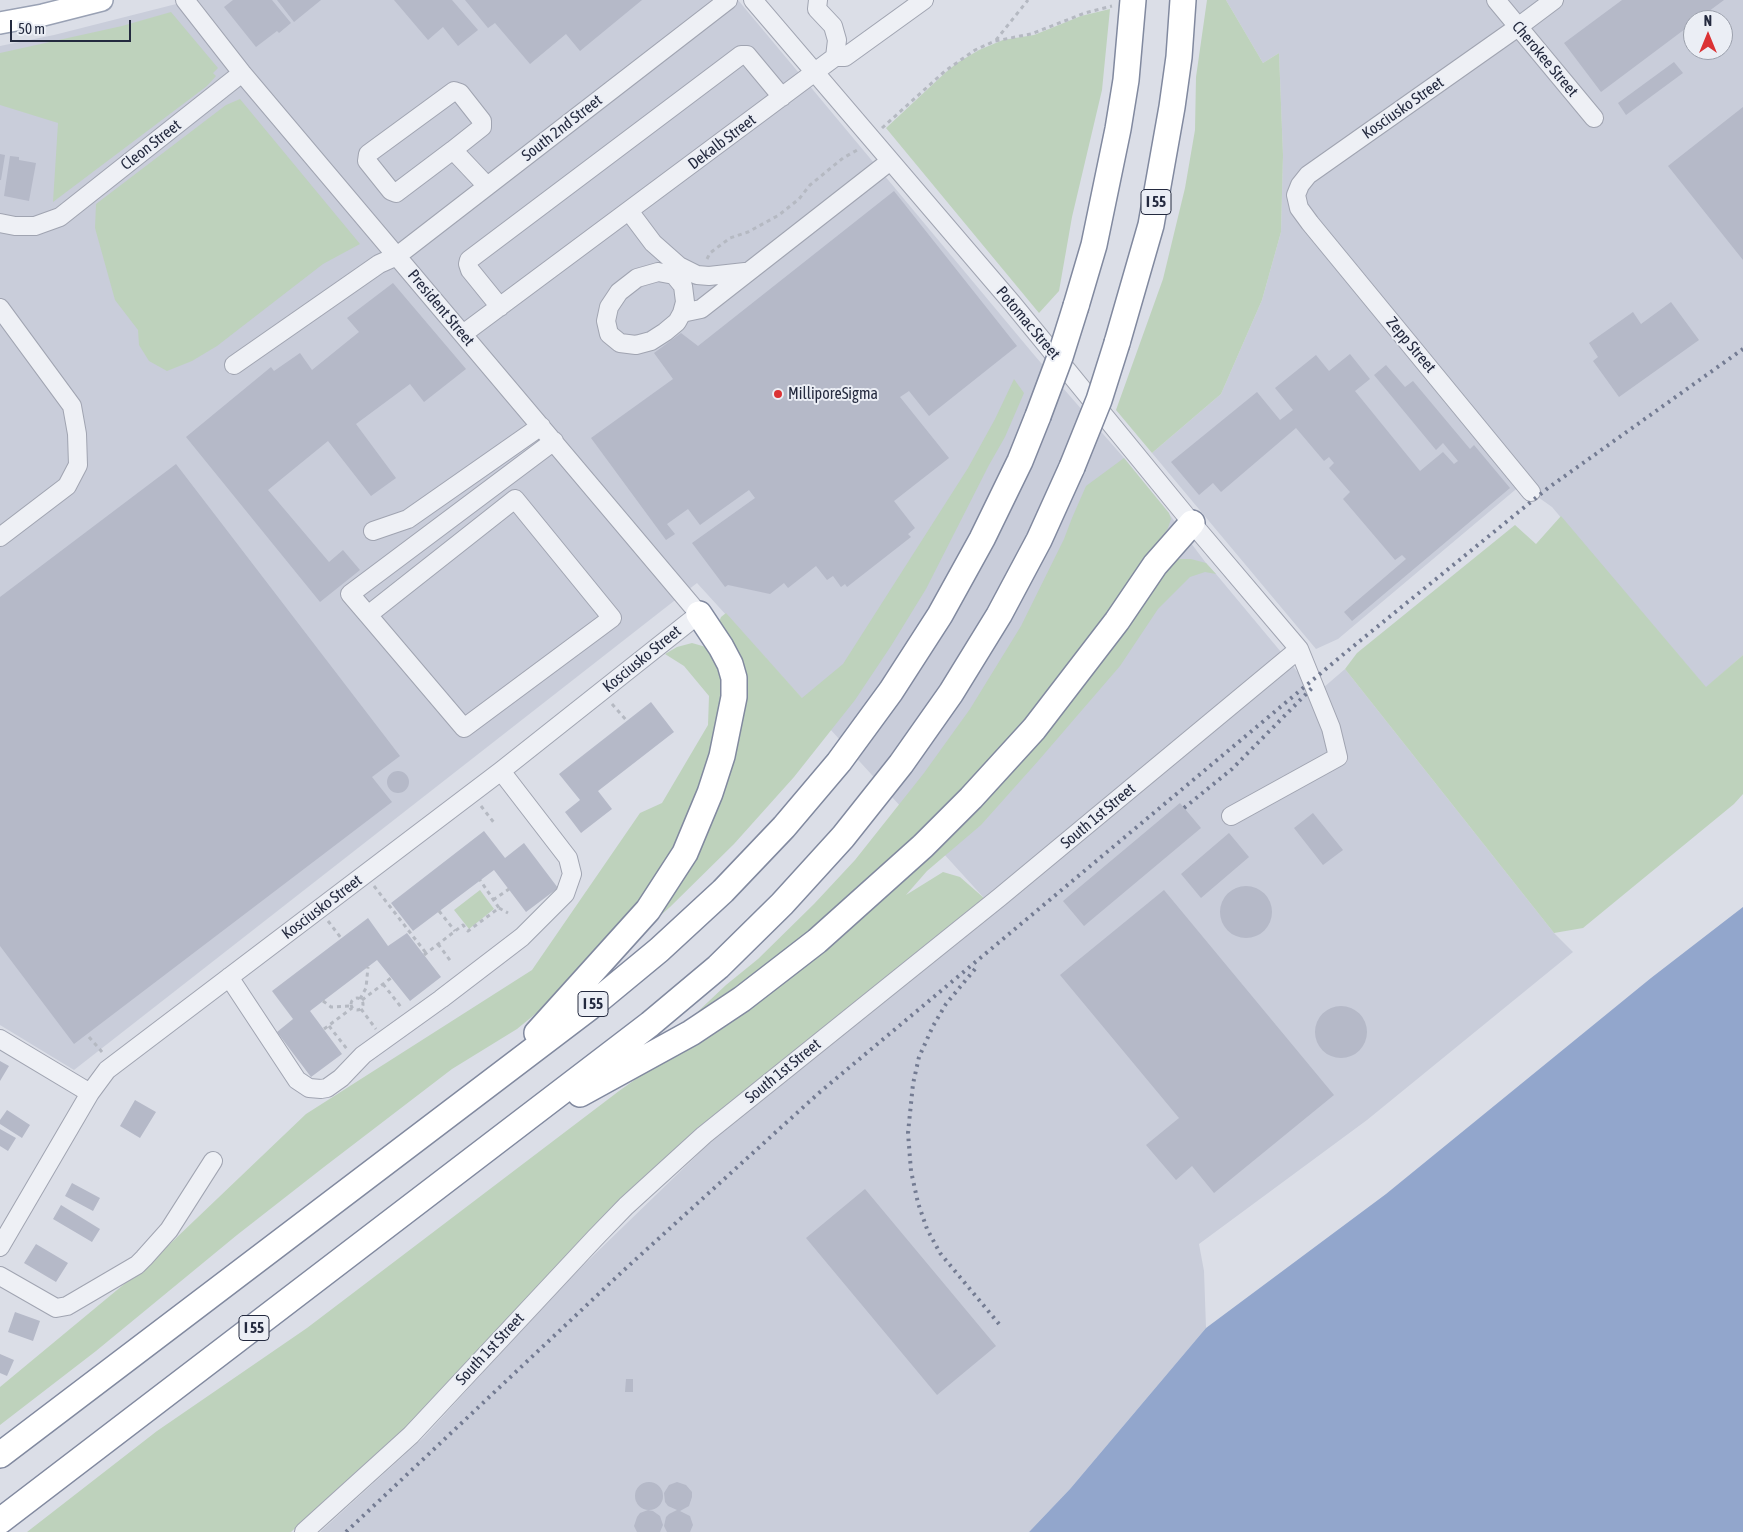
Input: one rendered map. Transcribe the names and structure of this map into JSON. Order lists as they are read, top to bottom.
{
  "streets": {
    "highway": ["I 55"],
    "street": [
      "Cherokee Street",
      "Kosciusko Street",
      "South 2nd Street",
      "Dekalb Street",
      "Cleon Street",
      "President Street",
      "Potomac Street",
      "Zepp Street",
      "South 1st Street"
    ]
  },
  "crossings": [
    ["Cherokee Street", "Kosciusko Street"],
    ["Kosciusko Street", "President Street"],
    ["Kosciusko Street", "Zepp Street"],
    ["South 2nd Street", "President Street"],
    ["Dekalb Street", "President Street"],
    ["Dekalb Street", "Potomac Street"],
    ["Cleon Street", "President Street"],
    ["Potomac Street", "South 1st Street"]
  ],
  "places": ["MilliporeSigma"],
  "scale_bar": "50 m",
  "north": "top"
}
